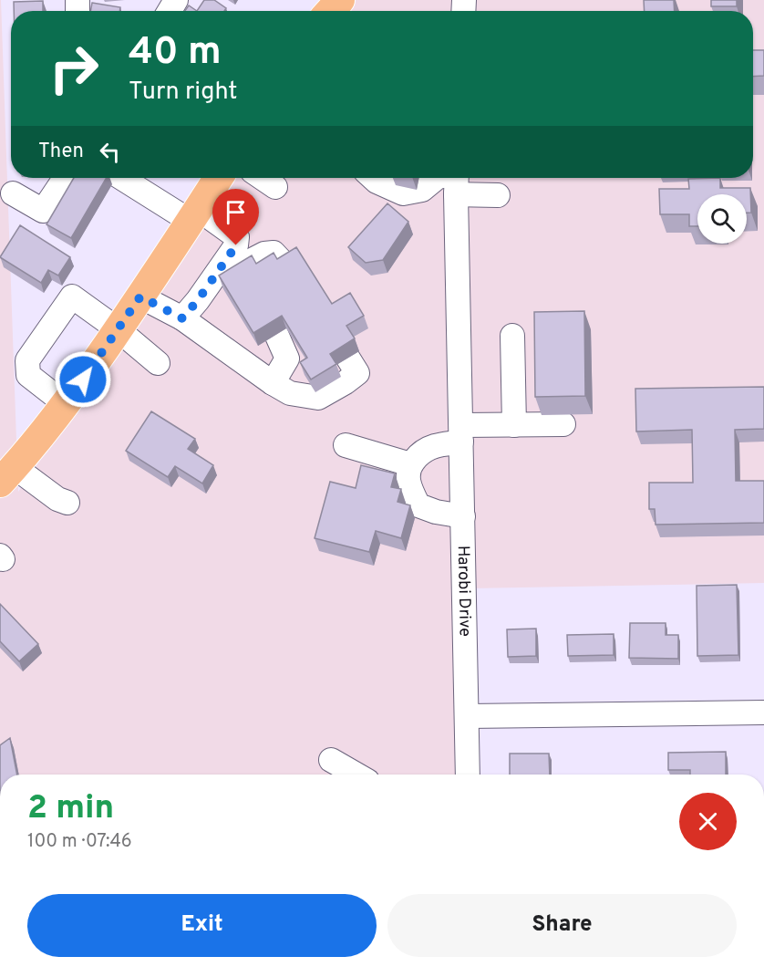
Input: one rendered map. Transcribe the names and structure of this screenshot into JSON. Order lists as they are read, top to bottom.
{
  "streets": {
    "street": ["Harobi Drive"]
  },
  "page": {
    "turn": ["40 m", "Turn right"],
    "then": "Then",
    "heading": ["2 min", "100 m · 07:46"],
    "buttons": ["Exit", "Share"]
  }
}
